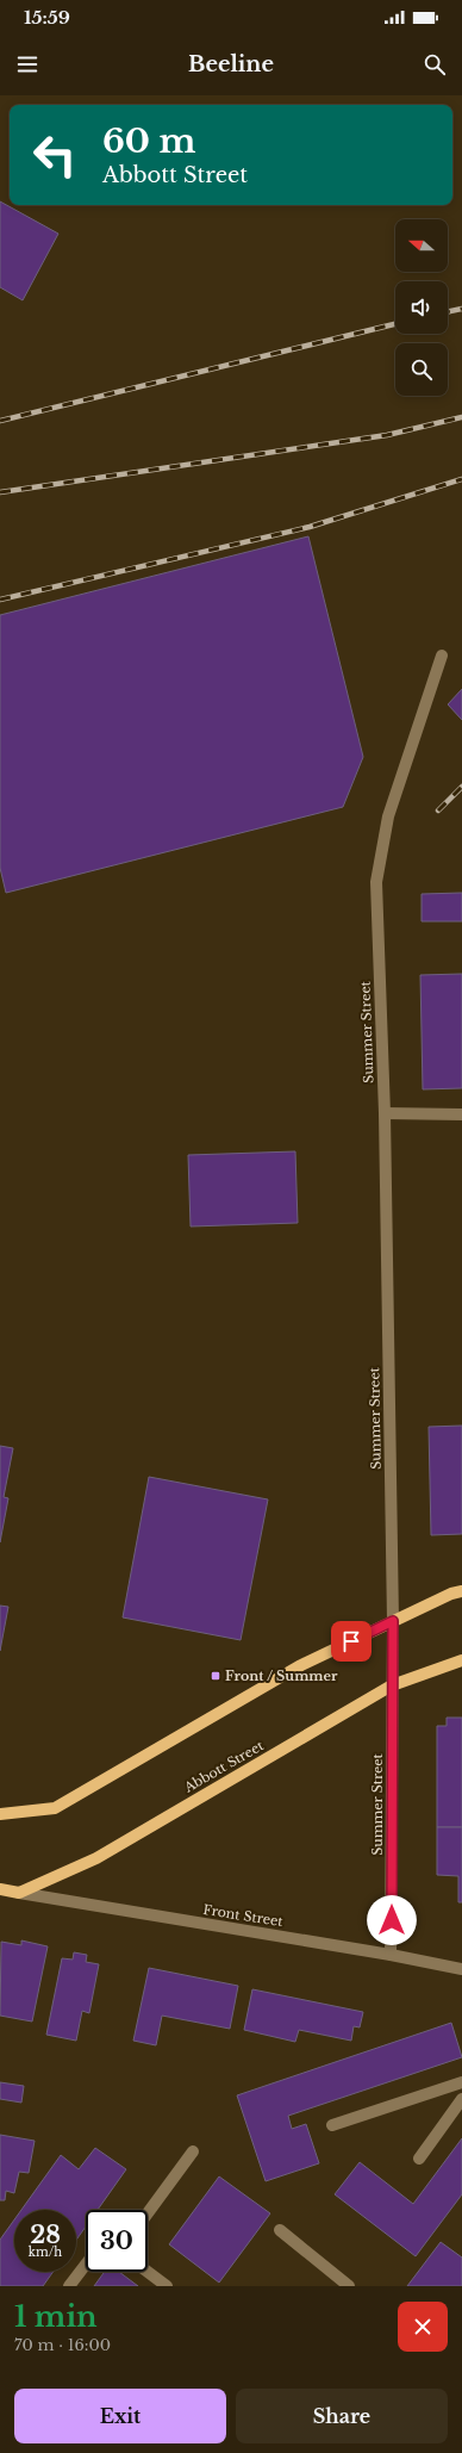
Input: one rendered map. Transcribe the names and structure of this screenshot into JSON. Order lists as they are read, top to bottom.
{
  "streets": {
    "main road": ["Abbott Street"],
    "street": ["Summer Street", "Front Street"]
  },
  "crossings": [
    ["Summer Street", "Abbott Street"],
    ["Summer Street", "Front Street"],
    ["Abbott Street", "Front Street"]
  ],
  "places": {
    "transit": ["Front / Summer"]
  },
  "north": "left",
  "page": {
    "status": "15:59",
    "header": "Beeline",
    "turn": ["60 m", "Abbott Street"],
    "speed": "28 km/h",
    "limit": "30",
    "heading": ["1 min", "70 m · 16:00"],
    "buttons": ["Exit", "Share"]
  }
}
